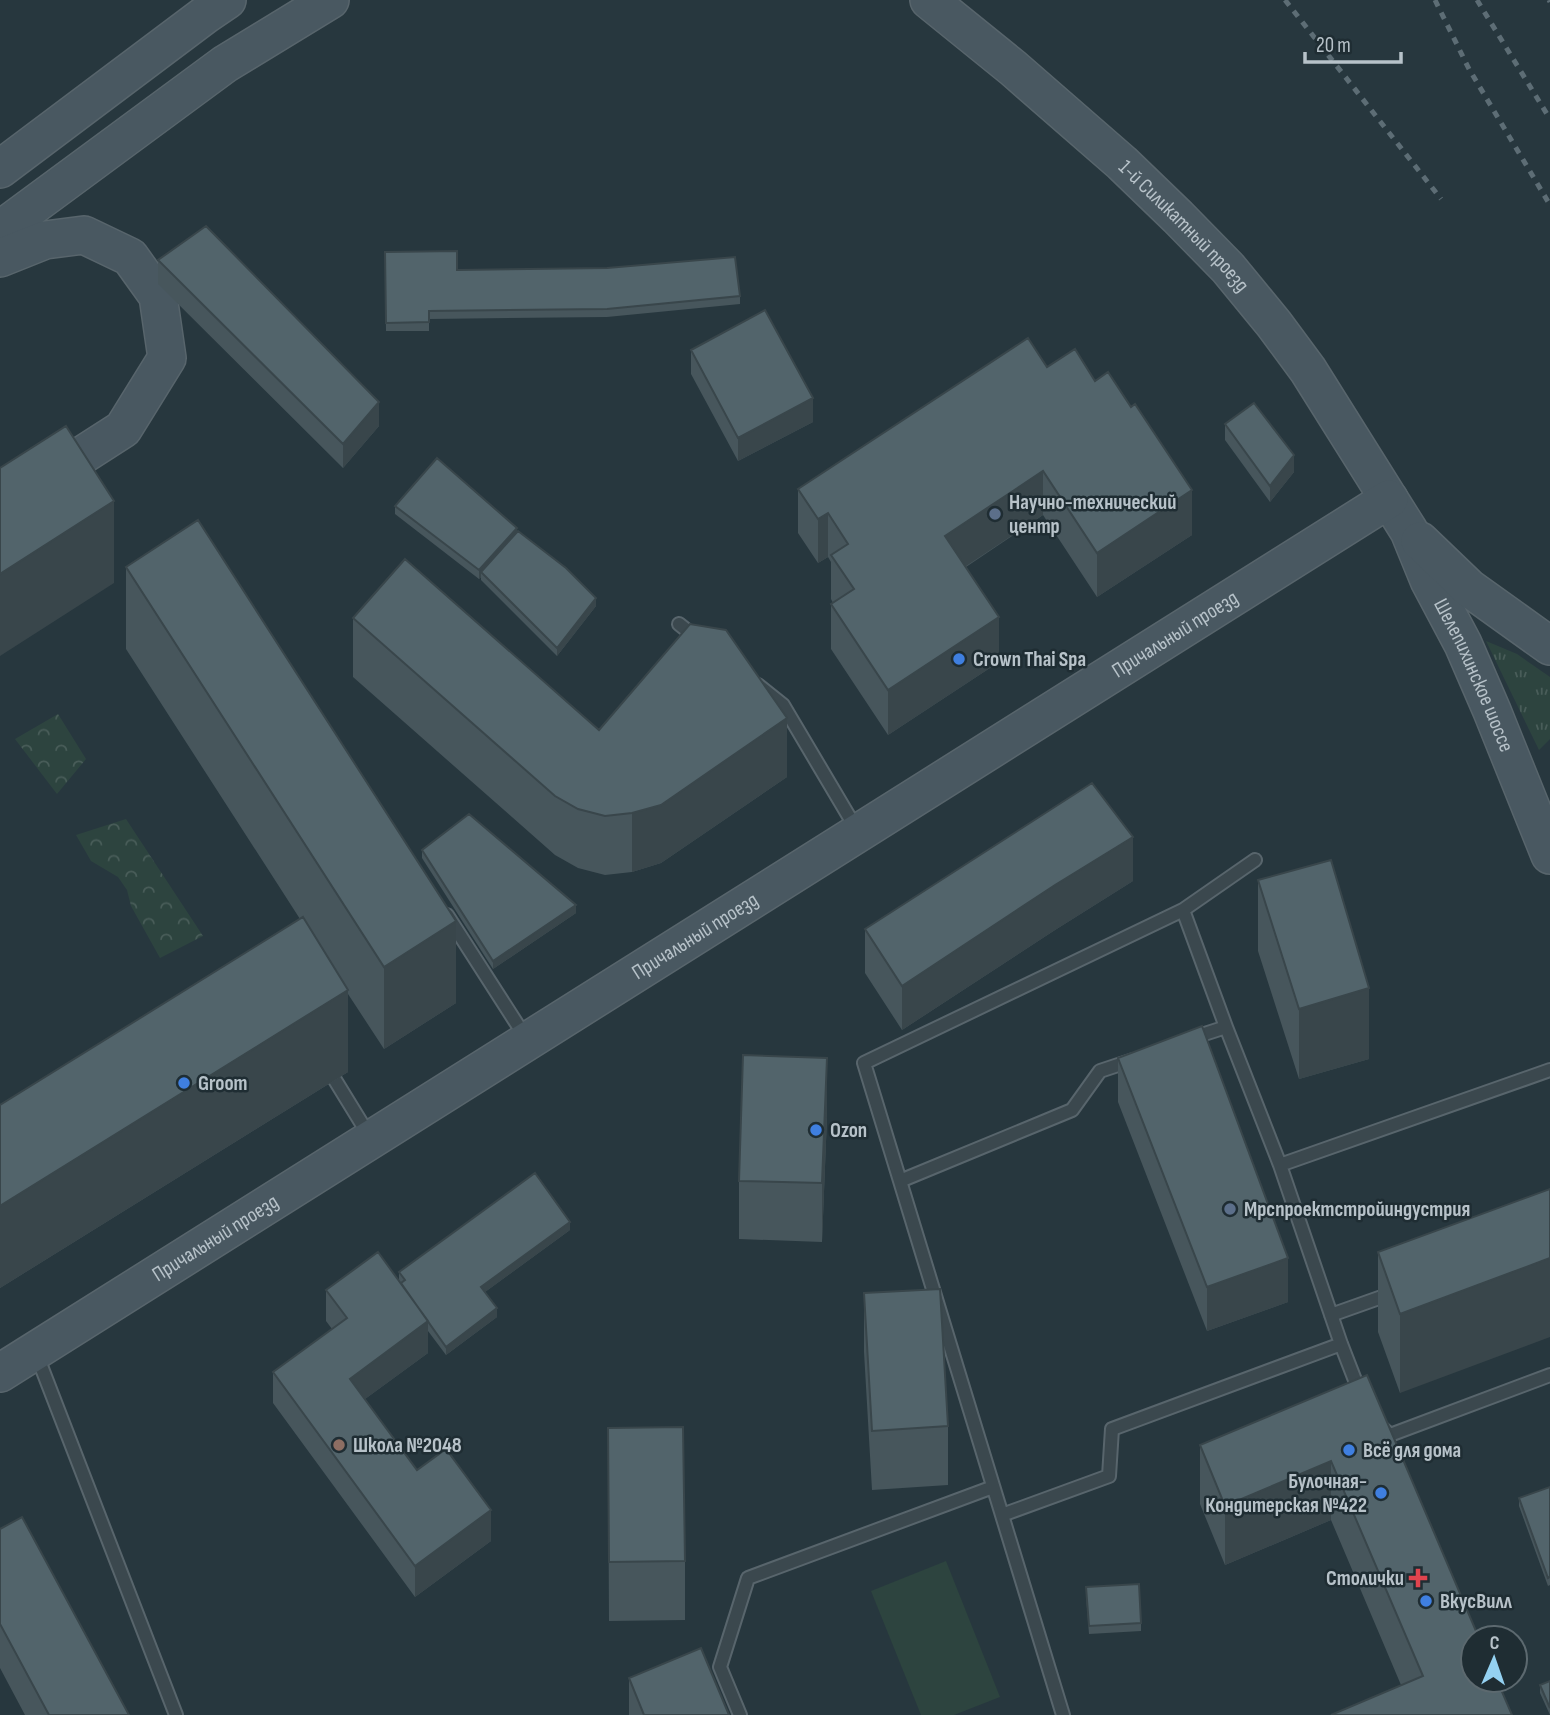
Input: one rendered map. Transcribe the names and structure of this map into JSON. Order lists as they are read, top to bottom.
{
  "streets": {
    "street": ["1-й Силикатный проезд", "Причальный проезд", "Шелепихинское шоссе"]
  },
  "crossings": [
    ["1-й Силикатный проезд", "Причальный проезд"],
    ["1-й Силикатный проезд", "Шелепихинское шоссе"],
    ["Причальный проезд", "Шелепихинское шоссе"]
  ],
  "places": {
    "other": [
      "Научно-технический центр",
      "Crown Thai Spa",
      "Groom",
      "Ozon",
      "Мрспроектстройиндустрия",
      "Школа №2048",
      "Всё для дома",
      "Булочная- Кондитерская №422",
      "ВкусВилл"
    ],
    "health": ["Столички"]
  },
  "scale_bar": "20 m",
  "north": "top"
}
